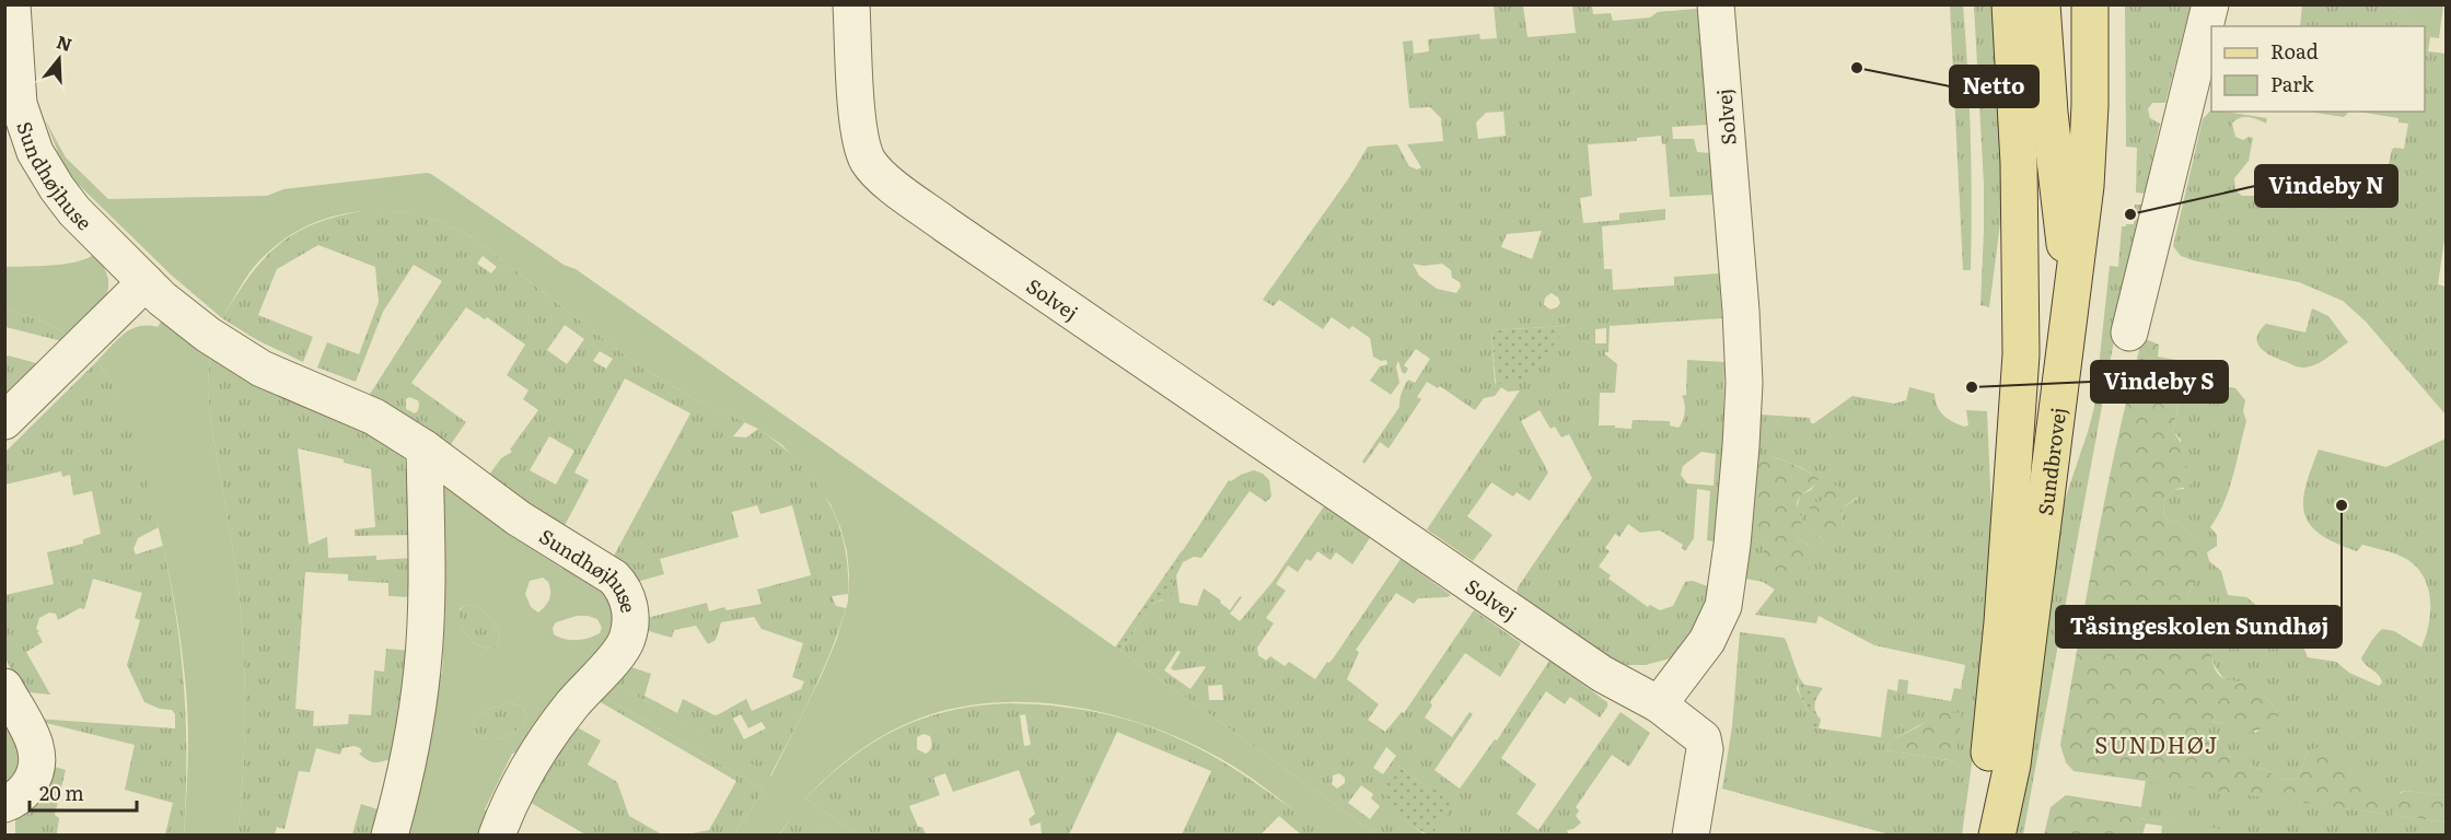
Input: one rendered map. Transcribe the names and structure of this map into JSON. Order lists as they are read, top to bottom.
{
  "streets": {
    "main road": ["Sundbrovej"],
    "street": ["Solvej", "Sundhøjhuse"]
  },
  "districts": ["SUNDHØJ"],
  "places": [
    "Netto",
    "Vindeby N",
    "Vindeby S",
    "Tåsingeskolen Sundhøj"
  ],
  "legend": ["Road", "Park"],
  "scale_bar": "20 m",
  "north": "top"
}
